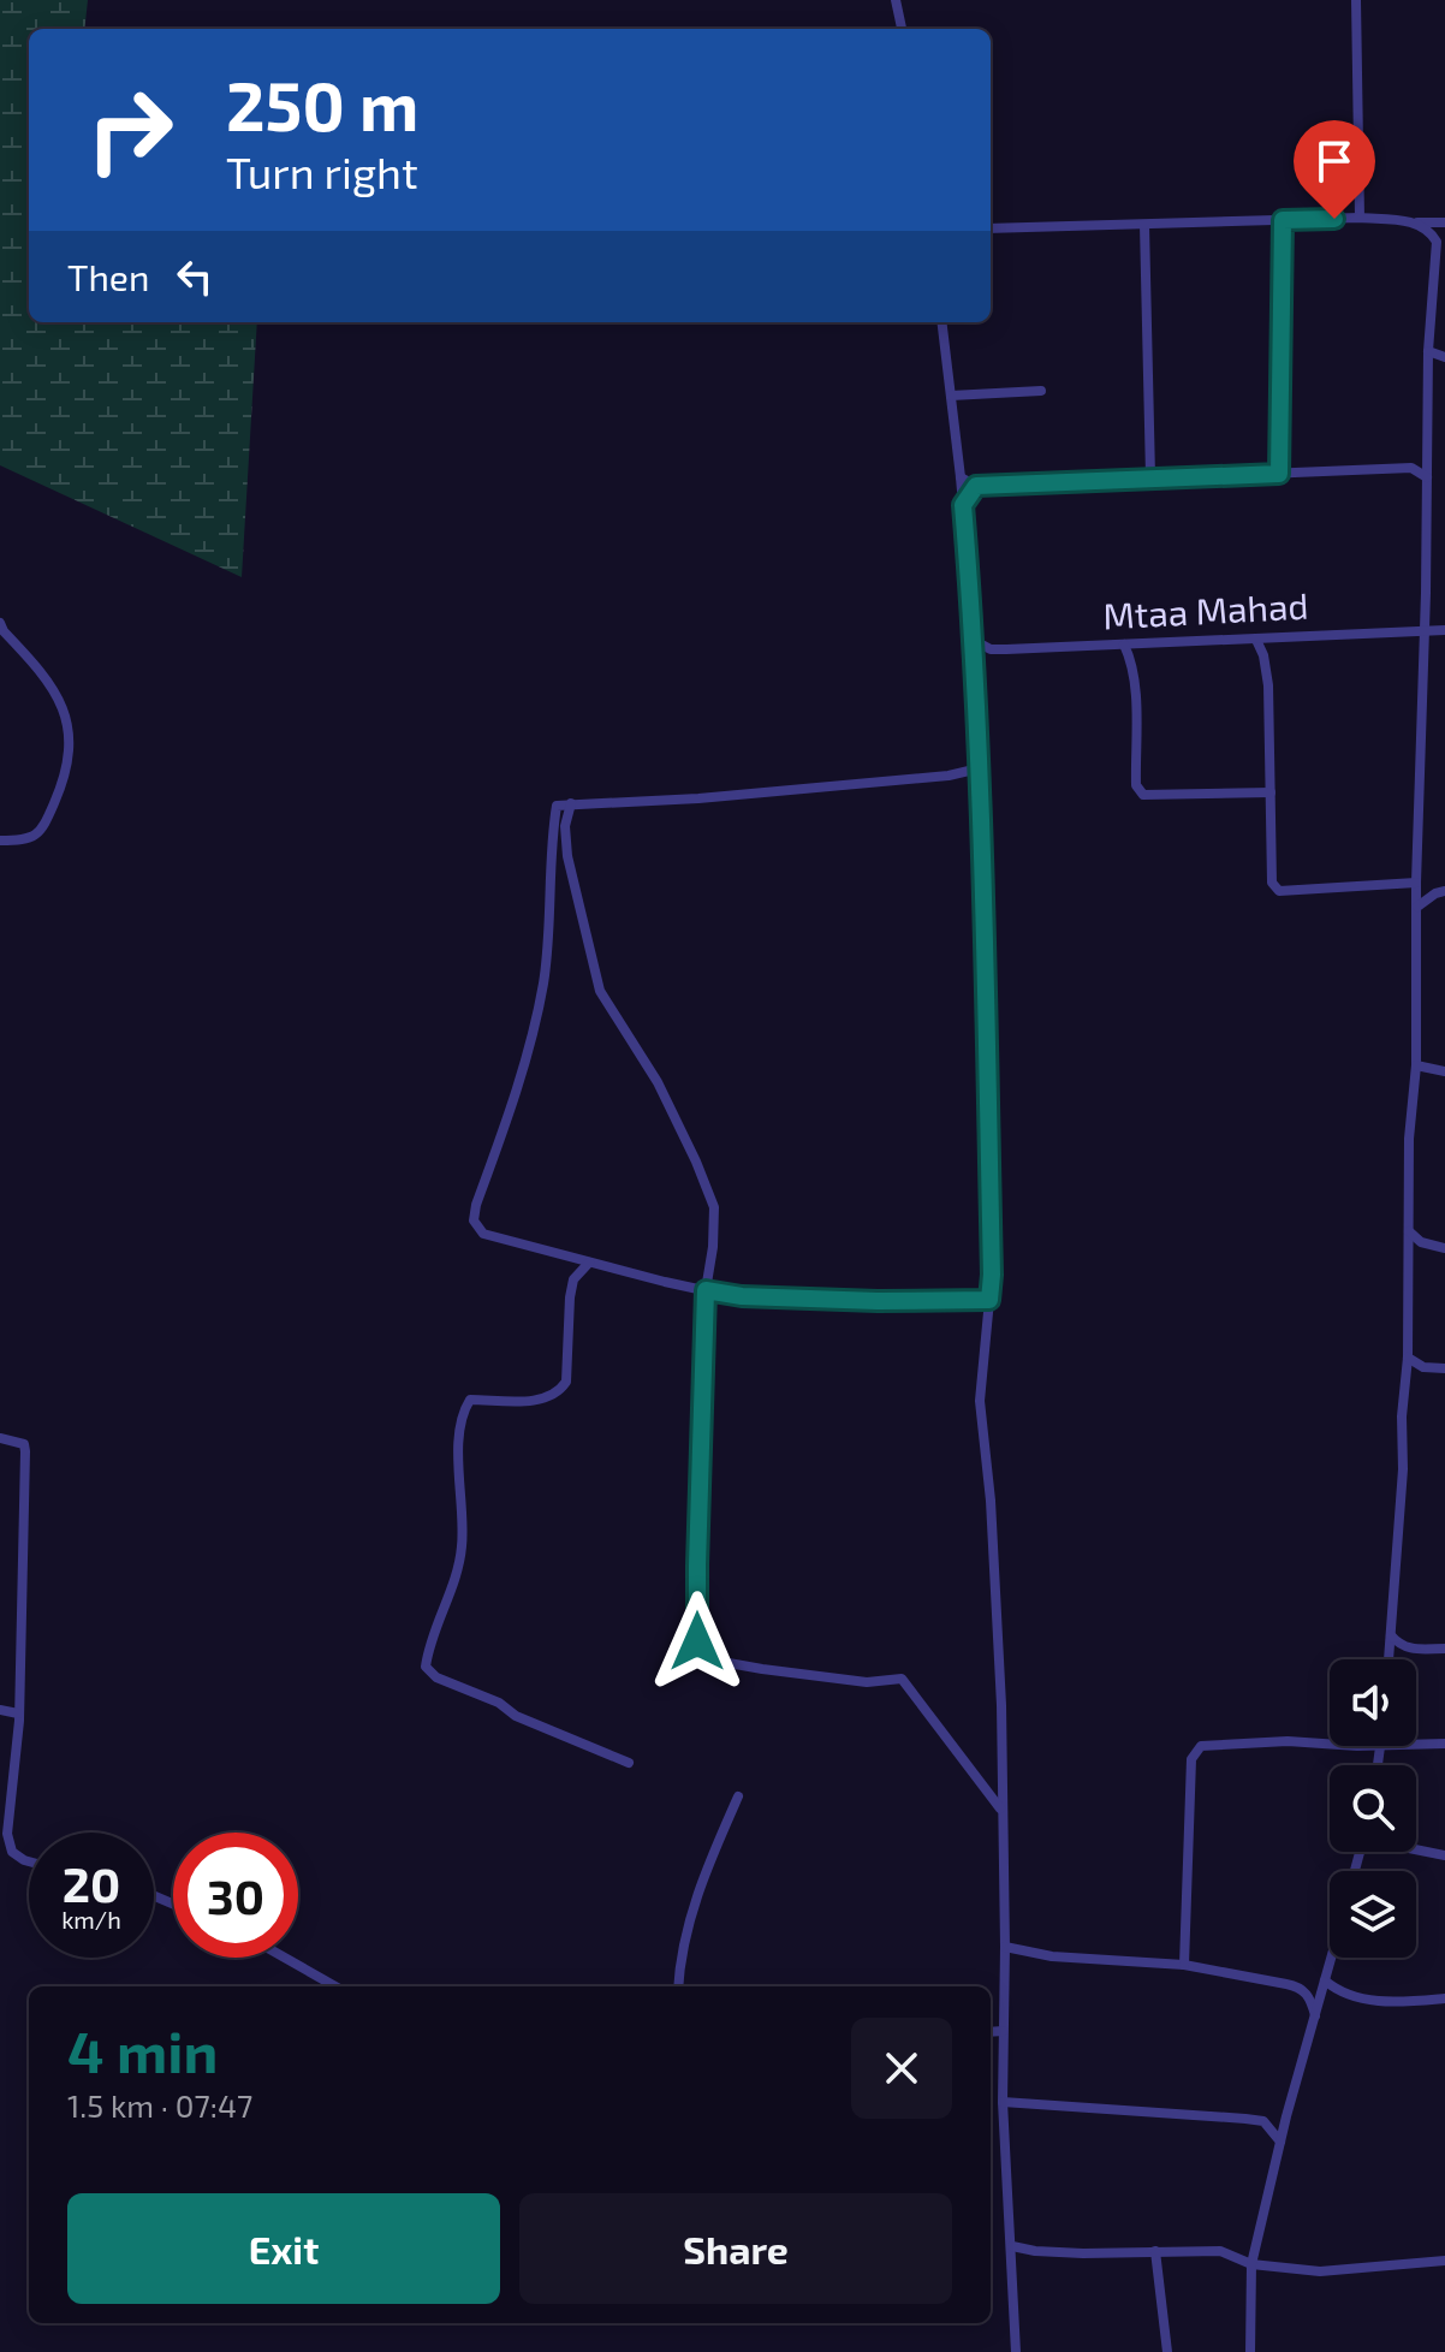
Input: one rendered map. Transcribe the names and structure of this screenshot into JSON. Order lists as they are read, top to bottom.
{
  "streets": {
    "street": ["Mtaa Mahad"]
  },
  "page": {
    "turn": ["250 m", "Turn right"],
    "then": "Then",
    "speed": "20 km/h",
    "limit": "30",
    "heading": ["4 min", "1.5 km · 07:47"],
    "buttons": ["Exit", "Share"]
  }
}
